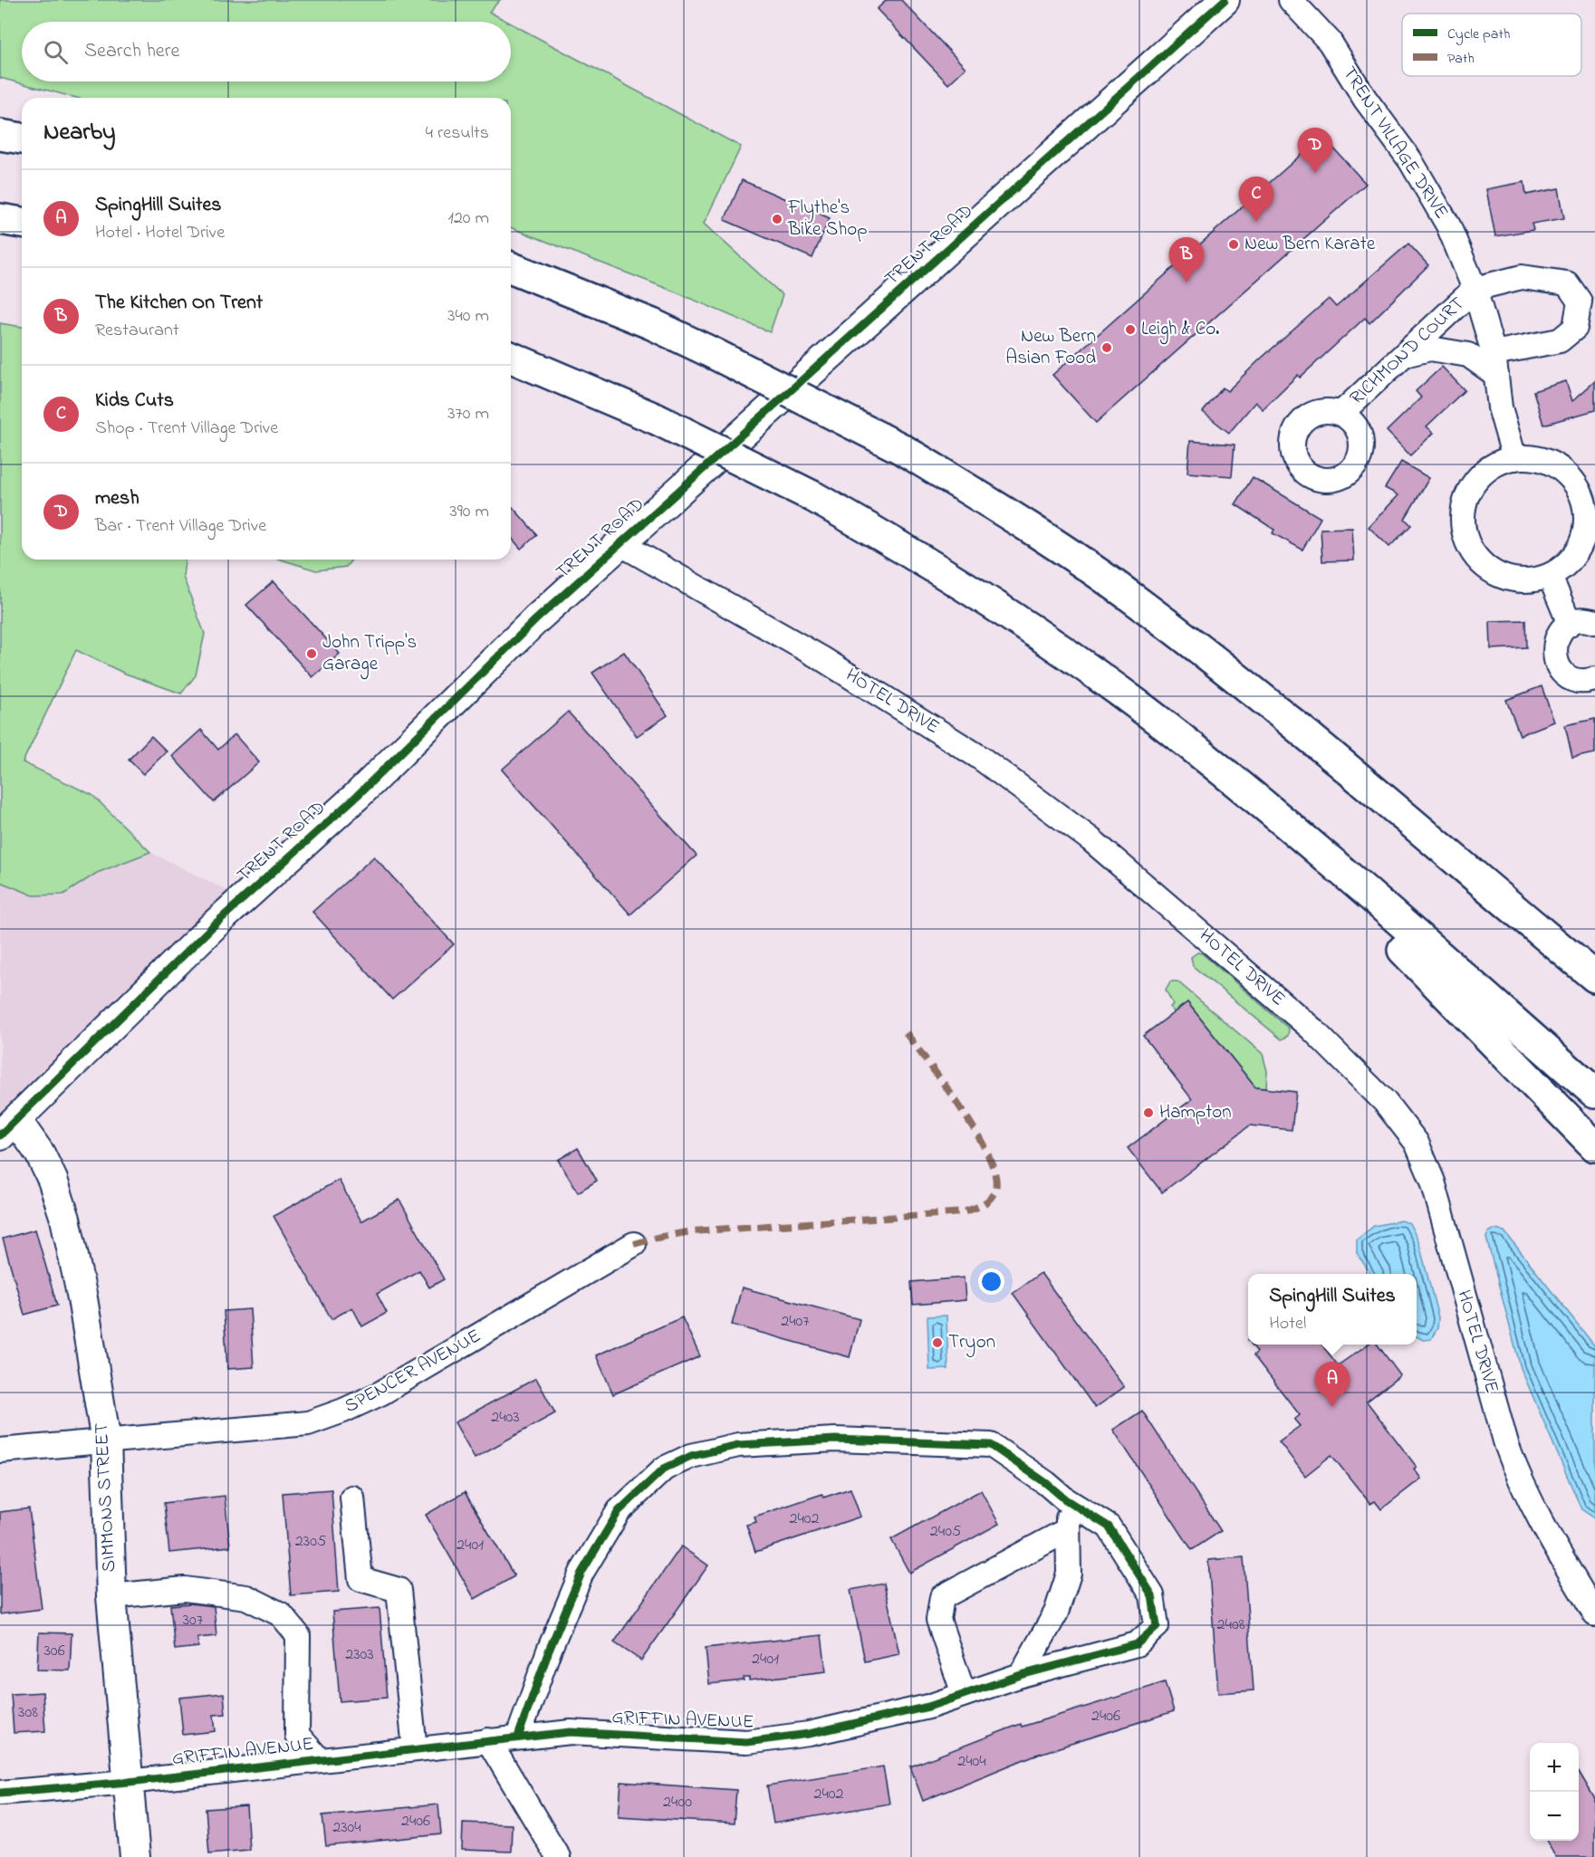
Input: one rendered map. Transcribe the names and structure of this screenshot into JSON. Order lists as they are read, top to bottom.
{
  "streets": {
    "street": [
      "TRENT VILLAGE DRIVE",
      "TRENT ROAD",
      "RICHMOND COURT",
      "HOTEL DRIVE",
      "SPENCER AVENUE",
      "SIMMONS STREET",
      "GRIFFIN AVENUE"
    ]
  },
  "crossings": [
    ["TRENT VILLAGE DRIVE", "RICHMOND COURT"],
    ["TRENT ROAD", "HOTEL DRIVE"],
    ["TRENT ROAD", "SIMMONS STREET"],
    ["SPENCER AVENUE", "SIMMONS STREET"],
    ["SIMMONS STREET", "GRIFFIN AVENUE"]
  ],
  "places": [
    "Flythe's Bike Shop",
    "New Bern Karate",
    "Leigh & Co.",
    "New Bern Asian Food",
    "John Tripp's Garage",
    "Hampton",
    "Tryon"
  ],
  "house_numbers": [
    "2407",
    "2403",
    "2402",
    "2405",
    "2305",
    "2401",
    "307",
    "2408",
    "306",
    "2303",
    "2401",
    "308",
    "2406",
    "2404",
    "2402",
    "2400",
    "2406",
    "2304"
  ],
  "legend": ["Cycle path", "Path"],
  "page": {
    "search": "Search here",
    "heading": ["Nearby", "4 results"],
    "pins": [
      "D",
      "C",
      "B",
      "A"
    ],
    "list": [
      {
        "mark": "A",
        "name": "SpingHill Suites",
        "note": "Hotel · Hotel Drive",
        "value": "120 m"
      },
      {
        "mark": "B",
        "name": "The Kitchen On Trent",
        "note": "Restaurant",
        "value": "340 m"
      },
      {
        "mark": "C",
        "name": "Kids Cuts",
        "note": "Shop · Trent Village Drive",
        "value": "370 m"
      },
      {
        "mark": "D",
        "name": "mesh",
        "note": "Bar · Trent Village Drive",
        "value": "390 m"
      }
    ],
    "popup": ["SpingHill Suites", "Hotel"],
    "map_buttons": ["+", "−"]
  }
}
